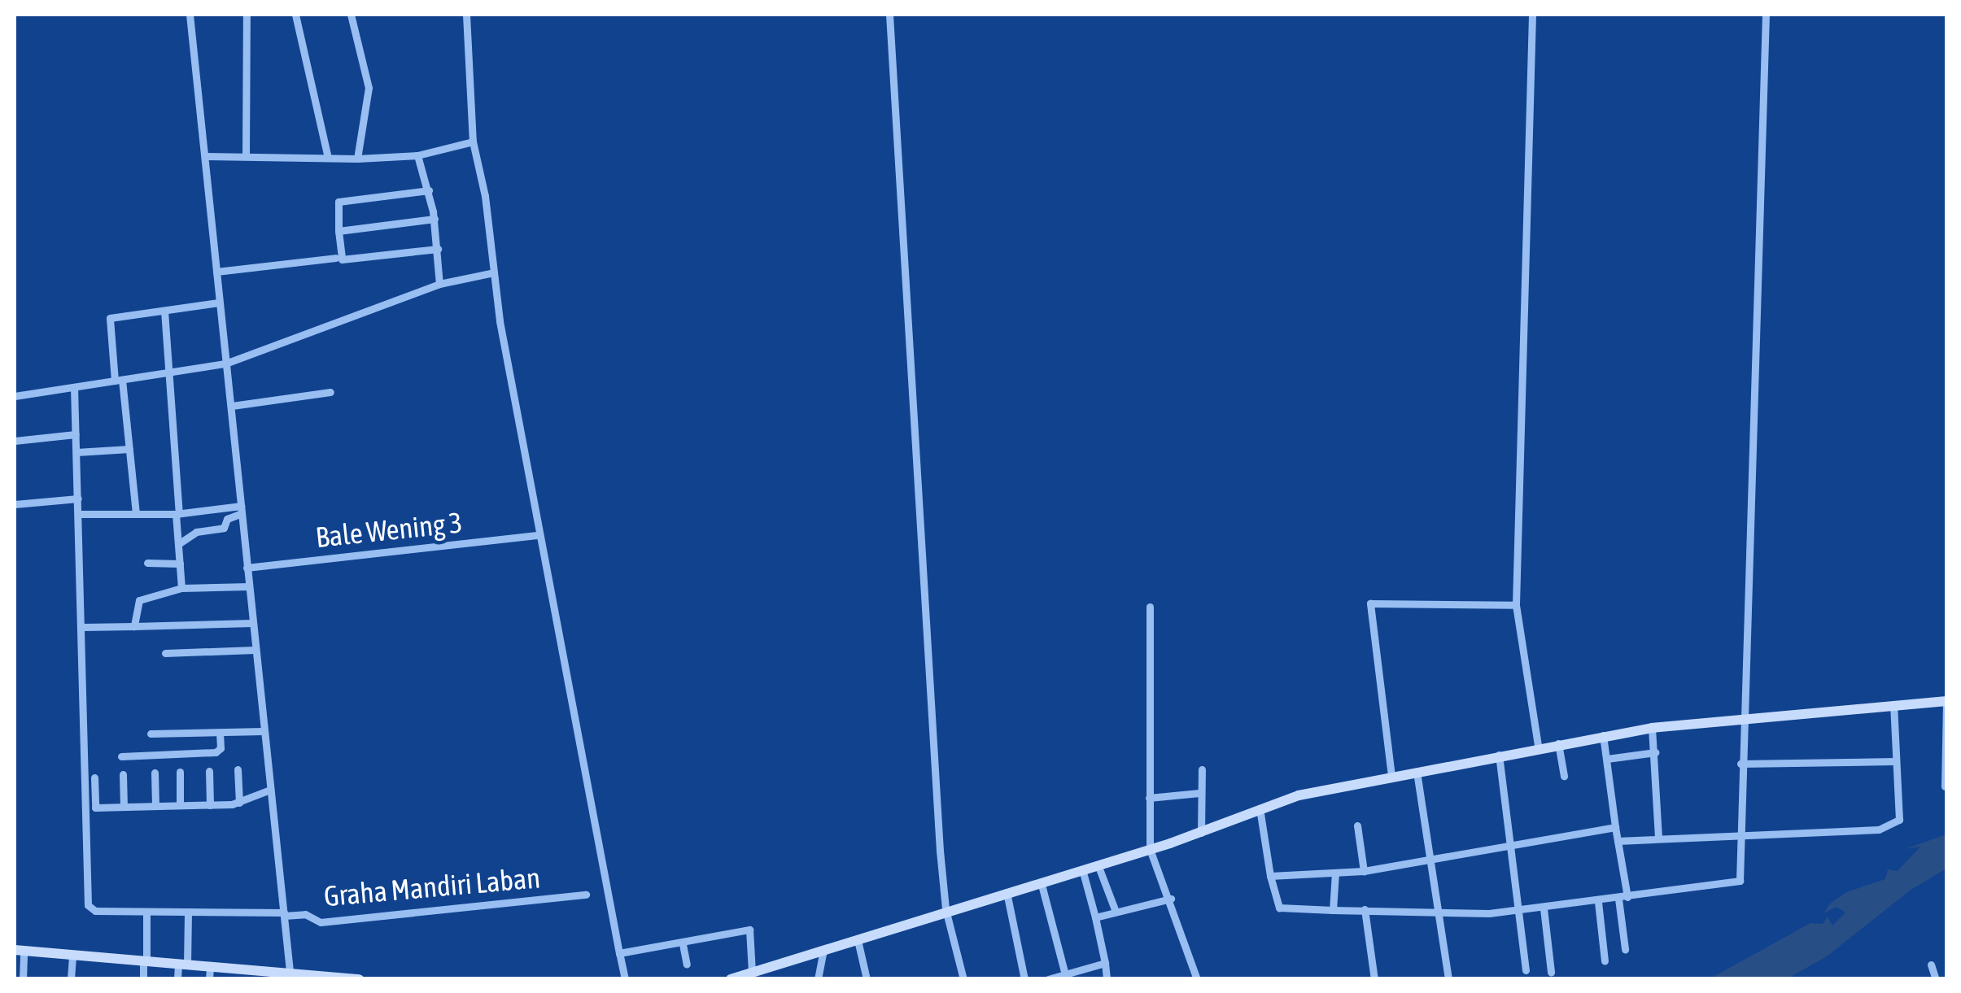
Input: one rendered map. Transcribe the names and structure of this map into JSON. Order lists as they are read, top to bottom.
{
  "streets": {
    "street": ["Bale Wening 3", "Graha Mandiri Laban"]
  }
}
